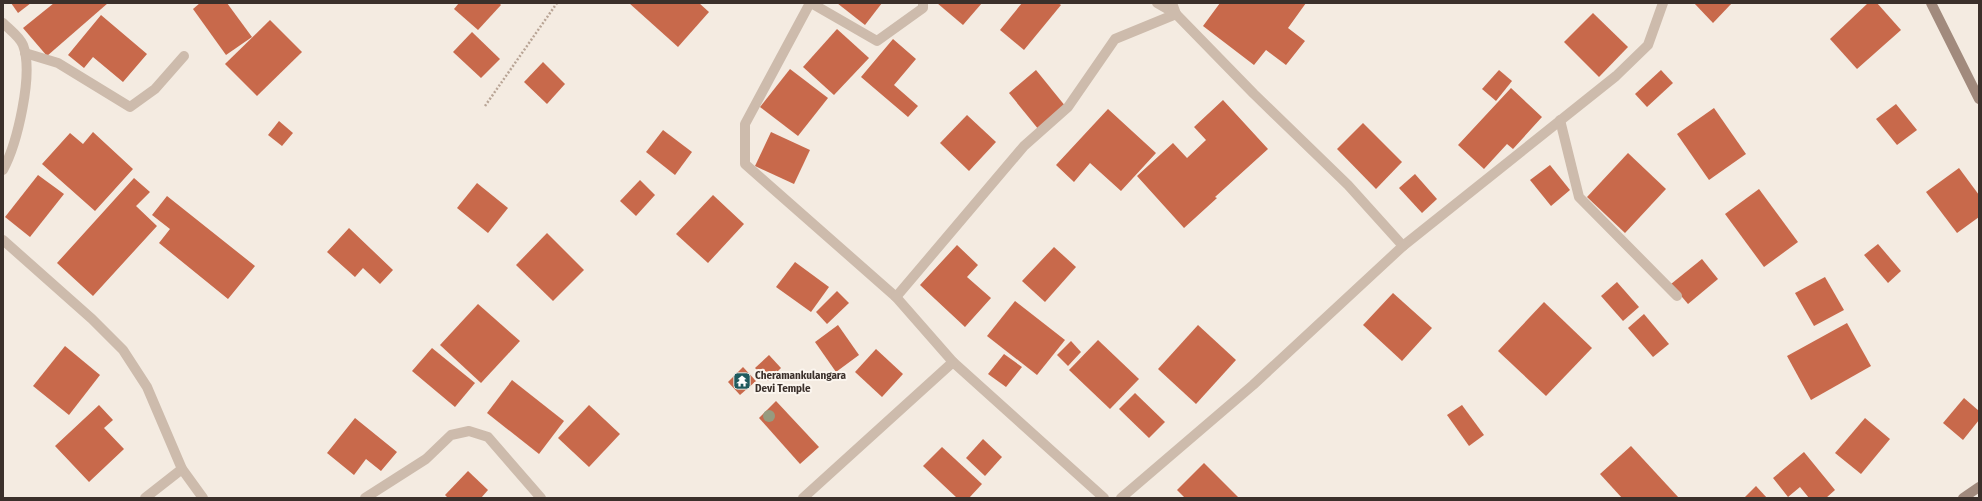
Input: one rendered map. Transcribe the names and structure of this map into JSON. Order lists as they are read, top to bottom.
{
  "places": {
    "temple": ["Cheramankulangara Devi Temple"]
  }
}
